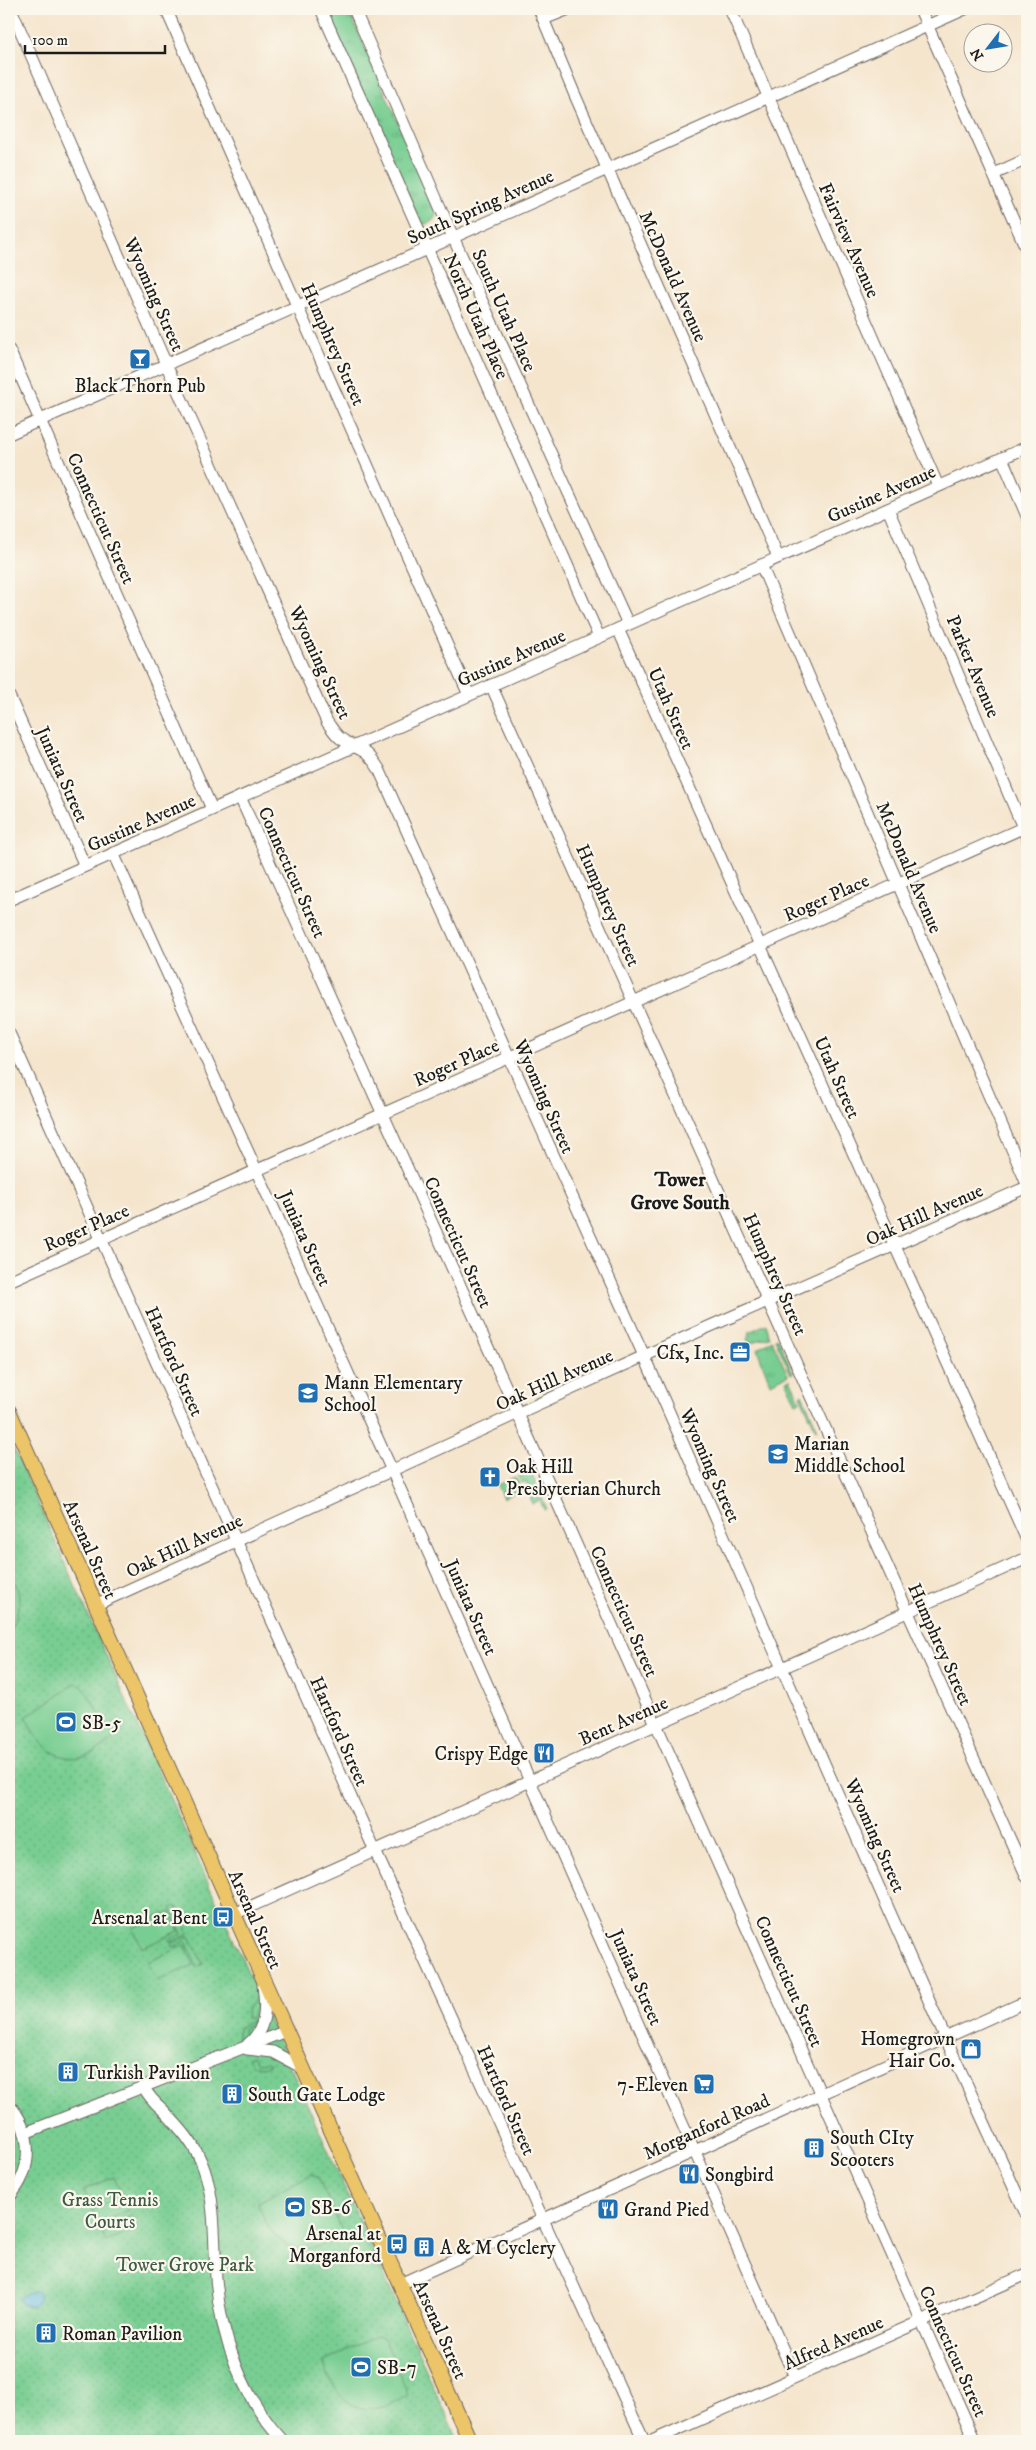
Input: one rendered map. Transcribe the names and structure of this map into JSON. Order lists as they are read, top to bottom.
{
  "streets": {
    "main road": ["Arsenal Street"],
    "street": [
      "South Spring Avenue",
      "Fairview Avenue",
      "McDonald Avenue",
      "Wyoming Street",
      "South Utah Place",
      "North Utah Place",
      "Humphrey Street",
      "Gustine Avenue",
      "Connecticut Street",
      "Parker Avenue",
      "Utah Street",
      "Juniata Street",
      "Roger Place",
      "Oak Hill Avenue",
      "Hartford Street",
      "Bent Avenue",
      "Morganford Road",
      "Alfred Avenue"
    ]
  },
  "crossings": [
    ["South Spring Avenue", "Fairview Avenue"],
    ["South Spring Avenue", "McDonald Avenue"],
    ["South Spring Avenue", "Wyoming Street"],
    ["South Spring Avenue", "South Utah Place"],
    ["South Spring Avenue", "North Utah Place"],
    ["South Spring Avenue", "Humphrey Street"],
    ["South Spring Avenue", "Connecticut Street"],
    ["Fairview Avenue", "Gustine Avenue"],
    ["McDonald Avenue", "Gustine Avenue"],
    ["McDonald Avenue", "Roger Place"],
    ["Wyoming Street", "Gustine Avenue"],
    ["Wyoming Street", "Roger Place"],
    ["Wyoming Street", "Oak Hill Avenue"],
    ["Wyoming Street", "Bent Avenue"],
    ["Wyoming Street", "Morganford Road"],
    ["South Utah Place", "Gustine Avenue"],
    ["South Utah Place", "Utah Street"],
    ["North Utah Place", "Gustine Avenue"],
    ["Humphrey Street", "Gustine Avenue"],
    ["Humphrey Street", "Roger Place"],
    ["Humphrey Street", "Oak Hill Avenue"],
    ["Humphrey Street", "Bent Avenue"],
    ["Gustine Avenue", "Connecticut Street"],
    ["Gustine Avenue", "Parker Avenue"],
    ["Gustine Avenue", "Utah Street"],
    ["Gustine Avenue", "Juniata Street"],
    ["Connecticut Street", "Roger Place"],
    ["Connecticut Street", "Oak Hill Avenue"],
    ["Connecticut Street", "Bent Avenue"],
    ["Connecticut Street", "Morganford Road"],
    ["Connecticut Street", "Alfred Avenue"],
    ["Parker Avenue", "Roger Place"],
    ["Utah Street", "Roger Place"],
    ["Utah Street", "Oak Hill Avenue"],
    ["Juniata Street", "Roger Place"],
    ["Juniata Street", "Oak Hill Avenue"],
    ["Juniata Street", "Bent Avenue"],
    ["Juniata Street", "Morganford Road"],
    ["Juniata Street", "Alfred Avenue"],
    ["Roger Place", "Hartford Street"],
    ["Oak Hill Avenue", "Hartford Street"],
    ["Oak Hill Avenue", "Arsenal Street"],
    ["Hartford Street", "Bent Avenue"],
    ["Hartford Street", "Morganford Road"],
    ["Arsenal Street", "Bent Avenue"],
    ["Arsenal Street", "Morganford Road"]
  ],
  "districts": ["Tower Grove South"],
  "parks": ["Grass Tennis Courts", "Tower Grove Park"],
  "places": {
    "bar": ["Black Thorn Pub"],
    "office": ["Cfx, Inc."],
    "school or university": ["Mann Elementary School", "Marian Middle School"],
    "church": ["Oak Hill Presbyterian Church"],
    "sports": ["SB-5", "SB-6", "SB-7"],
    "restaurant": ["Crispy Edge", "Songbird", "Grand Pied"],
    "bus stop": ["Arsenal at Bent", "Arsenal at Morganford"],
    "shop": ["Homegrown Hair Co."],
    "building": [
      "Turkish Pavilion",
      "South Gate Lodge",
      "South CIty Scooters",
      "A & M Cyclery",
      "Roman Pavilion"
    ],
    "supermarket": ["7-Eleven"]
  },
  "scale_bar": "100 m",
  "north": "bottom left"
}
